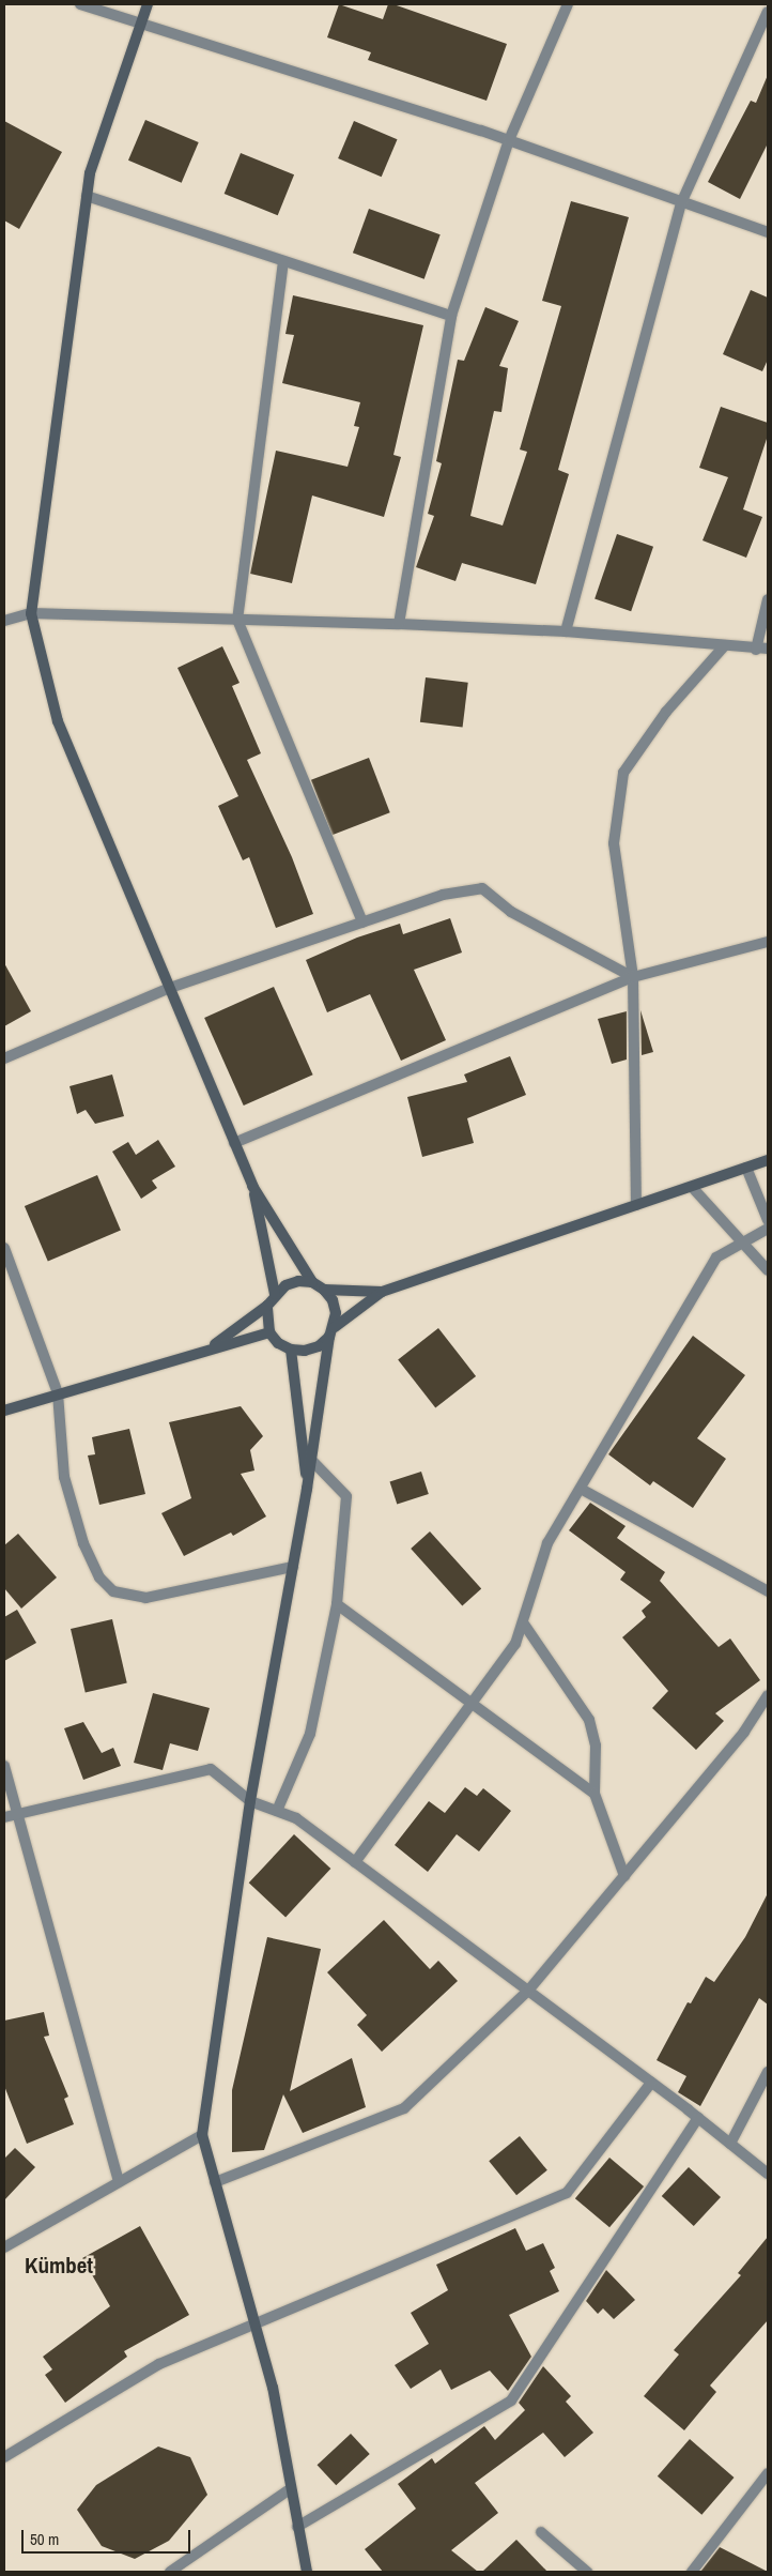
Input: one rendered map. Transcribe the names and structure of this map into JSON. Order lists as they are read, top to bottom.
{
  "districts": ["Kümbet"],
  "scale_bar": "50 m"
}
